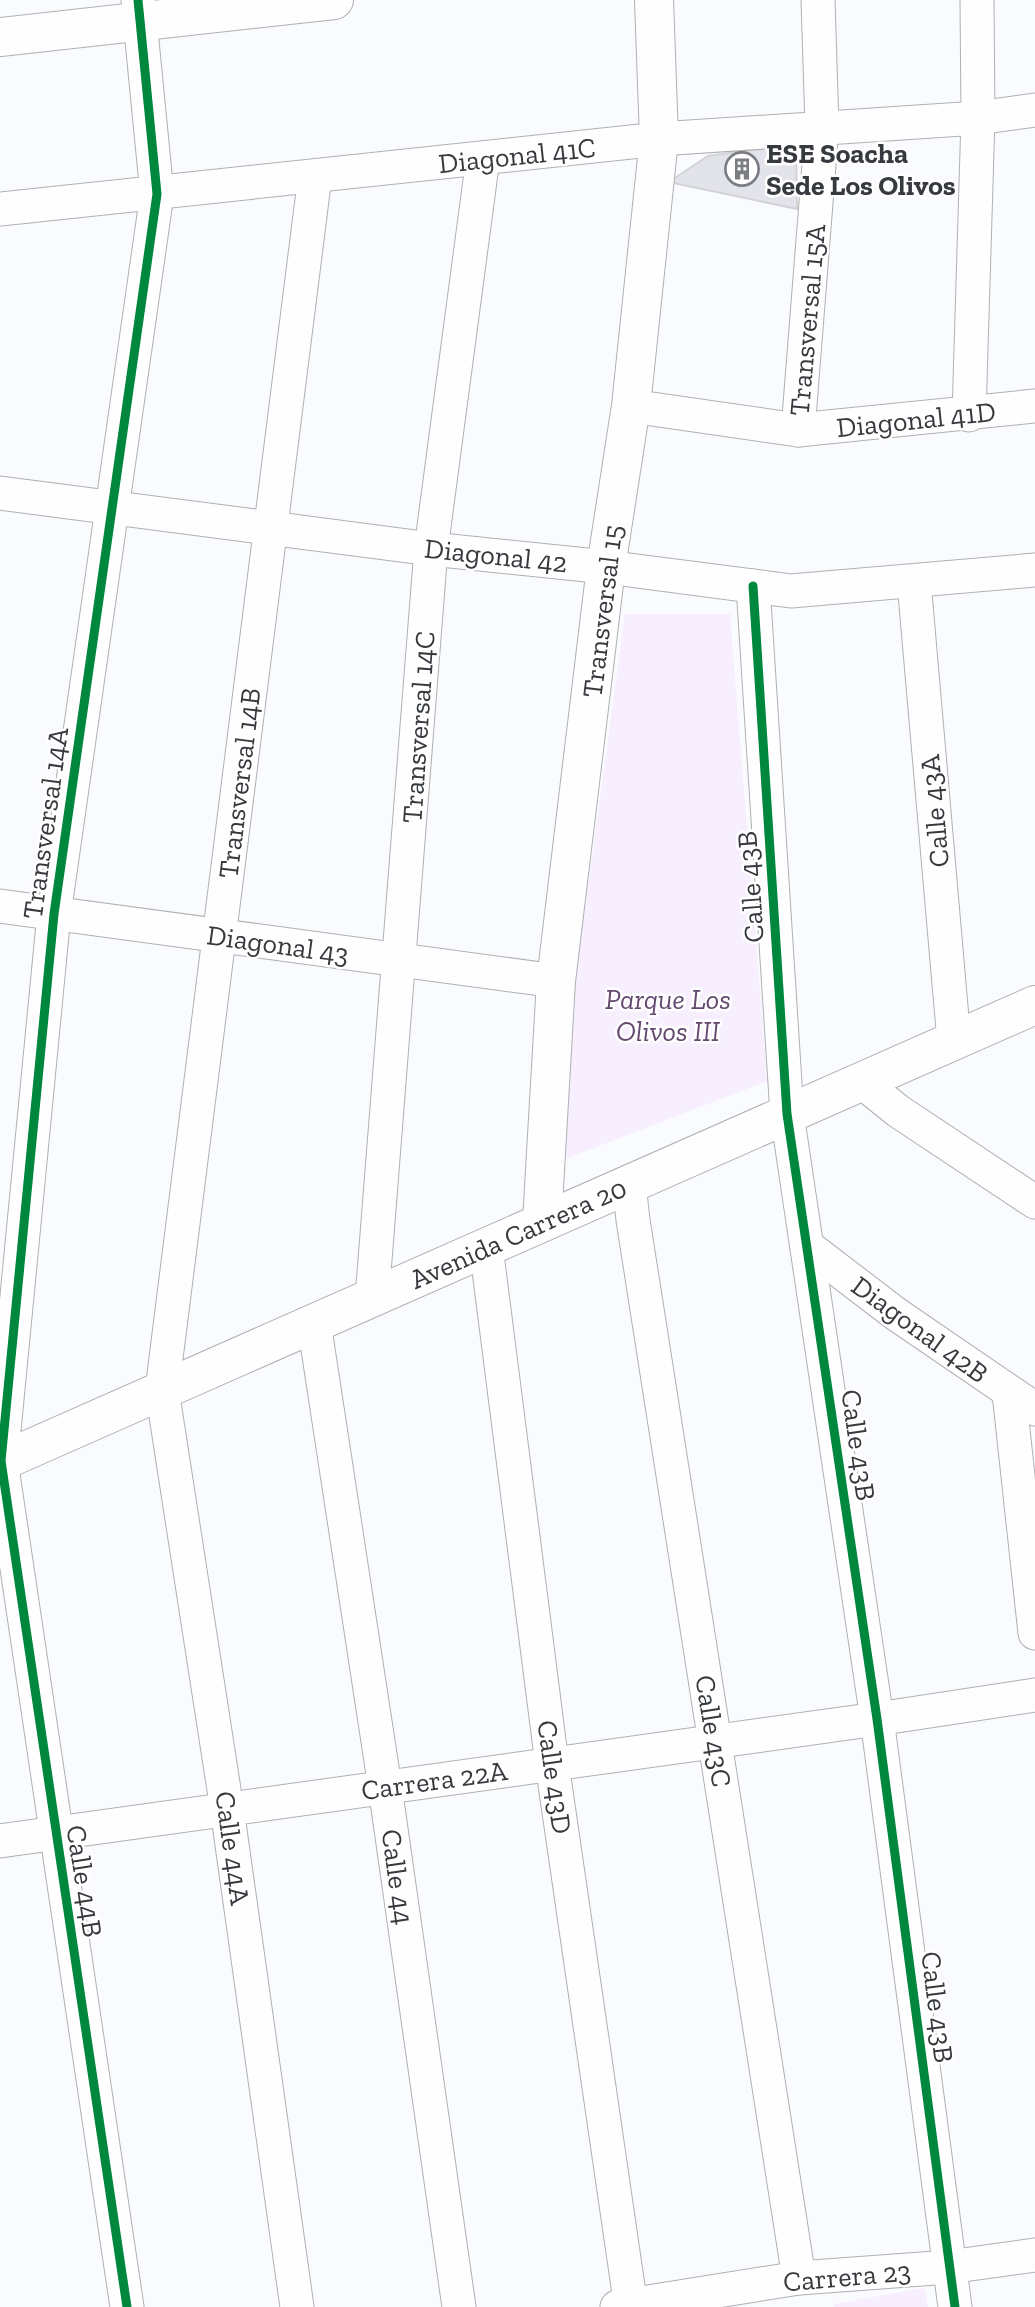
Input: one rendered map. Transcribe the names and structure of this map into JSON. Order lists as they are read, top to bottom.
{
  "streets": {
    "street": [
      "Diagonal 41C",
      "Transversal 15A",
      "Diagonal 41D",
      "Diagonal 42",
      "Transversal 15",
      "Transversal 14C",
      "Transversal 14B",
      "Calle 43A",
      "Transversal 14A",
      "Calle 43B",
      "Diagonal 43",
      "Avenida Carrera 20",
      "Diagonal 42B",
      "Calle 43C",
      "Calle 43D",
      "Carrera 22A",
      "Calle 44A",
      "Calle 44",
      "Calle 44B",
      "Carrera 23"
    ]
  },
  "crossings": [
    ["Diagonal 41C", "Transversal 15A"],
    ["Diagonal 41C", "Transversal 15"],
    ["Diagonal 41C", "Transversal 14C"],
    ["Diagonal 41C", "Transversal 14B"],
    ["Diagonal 41C", "Transversal 14A"],
    ["Transversal 15A", "Diagonal 41D"],
    ["Diagonal 41D", "Transversal 15"],
    ["Diagonal 42", "Transversal 15"],
    ["Diagonal 42", "Transversal 14C"],
    ["Diagonal 42", "Transversal 14B"],
    ["Diagonal 42", "Calle 43A"],
    ["Diagonal 42", "Transversal 14A"],
    ["Diagonal 42", "Calle 43B"],
    ["Transversal 15", "Diagonal 43"],
    ["Transversal 15", "Avenida Carrera 20"],
    ["Transversal 14C", "Diagonal 43"],
    ["Transversal 14C", "Avenida Carrera 20"],
    ["Transversal 14B", "Diagonal 43"],
    ["Transversal 14B", "Avenida Carrera 20"],
    ["Transversal 14B", "Calle 44A"],
    ["Calle 43A", "Avenida Carrera 20"],
    ["Transversal 14A", "Diagonal 43"],
    ["Transversal 14A", "Avenida Carrera 20"],
    ["Transversal 14A", "Calle 44B"],
    ["Calle 43B", "Avenida Carrera 20"],
    ["Calle 43B", "Diagonal 42B"],
    ["Calle 43B", "Carrera 22A"],
    ["Calle 43B", "Carrera 23"],
    ["Avenida Carrera 20", "Calle 43C"],
    ["Avenida Carrera 20", "Calle 43D"],
    ["Avenida Carrera 20", "Calle 44A"],
    ["Avenida Carrera 20", "Calle 44"],
    ["Avenida Carrera 20", "Calle 44B"],
    ["Calle 43C", "Carrera 22A"],
    ["Calle 43C", "Carrera 23"],
    ["Calle 43D", "Carrera 22A"],
    ["Calle 43D", "Carrera 23"],
    ["Carrera 22A", "Calle 44A"],
    ["Carrera 22A", "Calle 44"],
    ["Carrera 22A", "Calle 44B"]
  ],
  "parks": ["Parque Los Olivos III"],
  "places": {
    "building": ["ESE Soacha Sede Los Olivos"]
  }
}
